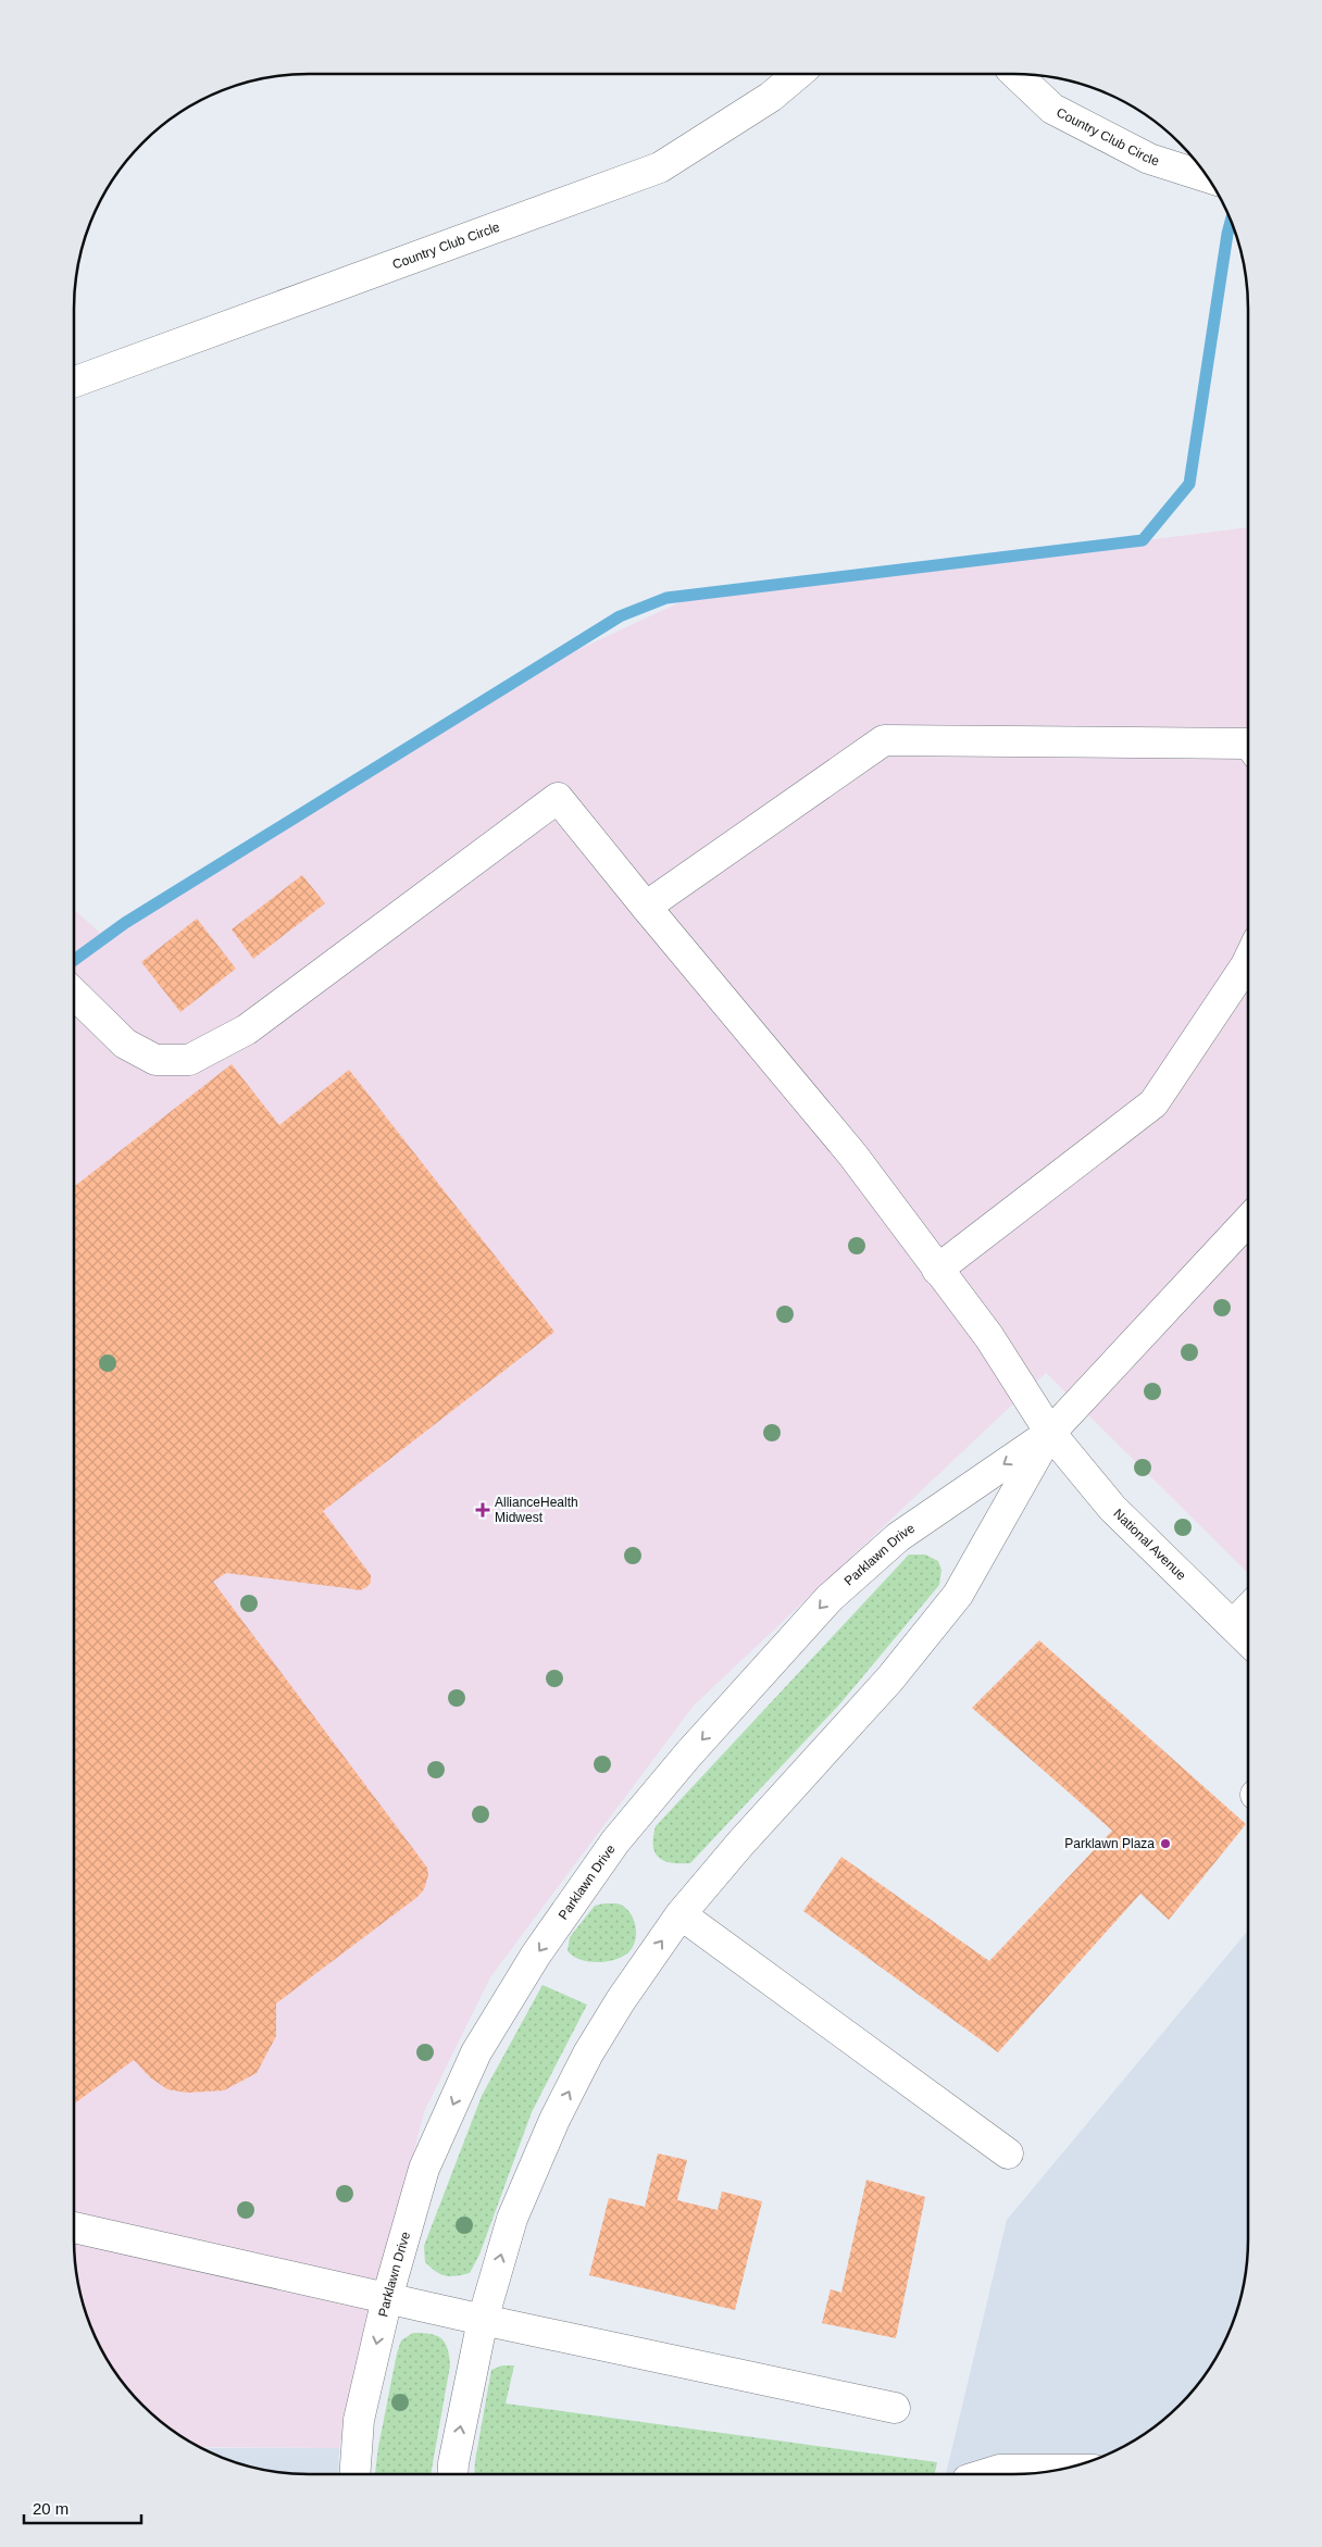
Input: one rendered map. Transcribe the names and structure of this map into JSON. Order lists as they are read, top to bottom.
{
  "streets": {
    "street": ["Country Club Circle", "National Avenue", "Parklawn Drive"]
  },
  "crossings": [
    ["National Avenue", "Parklawn Drive"]
  ],
  "places": {
    "health": ["AllianceHealth Midwest"],
    "other": ["Parklawn Plaza"]
  },
  "scale_bar": "20 m"
}
